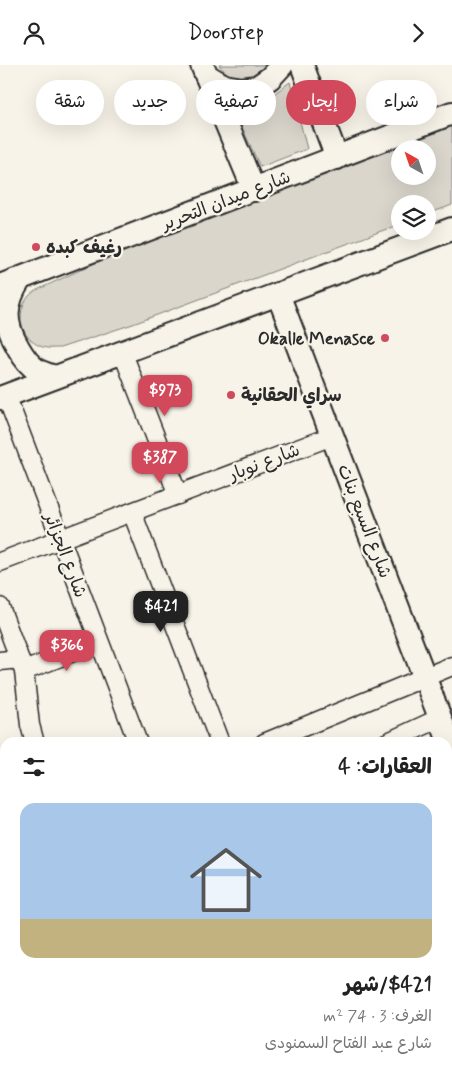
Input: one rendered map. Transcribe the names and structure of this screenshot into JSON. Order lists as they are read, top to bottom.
{
  "streets": {
    "main road": ["شارع ميدان التحرير", "شارع السبع بنات"],
    "street": ["شارع نوبار", "شارع الجزائر"]
  },
  "crossings": [
    ["شارع نوبار", "شارع السبع بنات"],
    ["شارع نوبار", "شارع الجزائر"]
  ],
  "places": ["رغيف كبده", "Okalle Menasce", "سراي الحقانية"],
  "north": "top left",
  "page": {
    "header": "Doorstep",
    "chip": [
      "شراء",
      "إيجار",
      "تصفية",
      "جديد",
      "شقة"
    ],
    "price": [
      "$973",
      "$387",
      "$421",
      "$366"
    ],
    "heading": "العقارات: 4",
    "list": [
      {
        "name": "$421/شهر",
        "note": "الغرف: 3 · 74 m² · شارع عبد الفتاح السمنودى"
      }
    ]
  }
}
